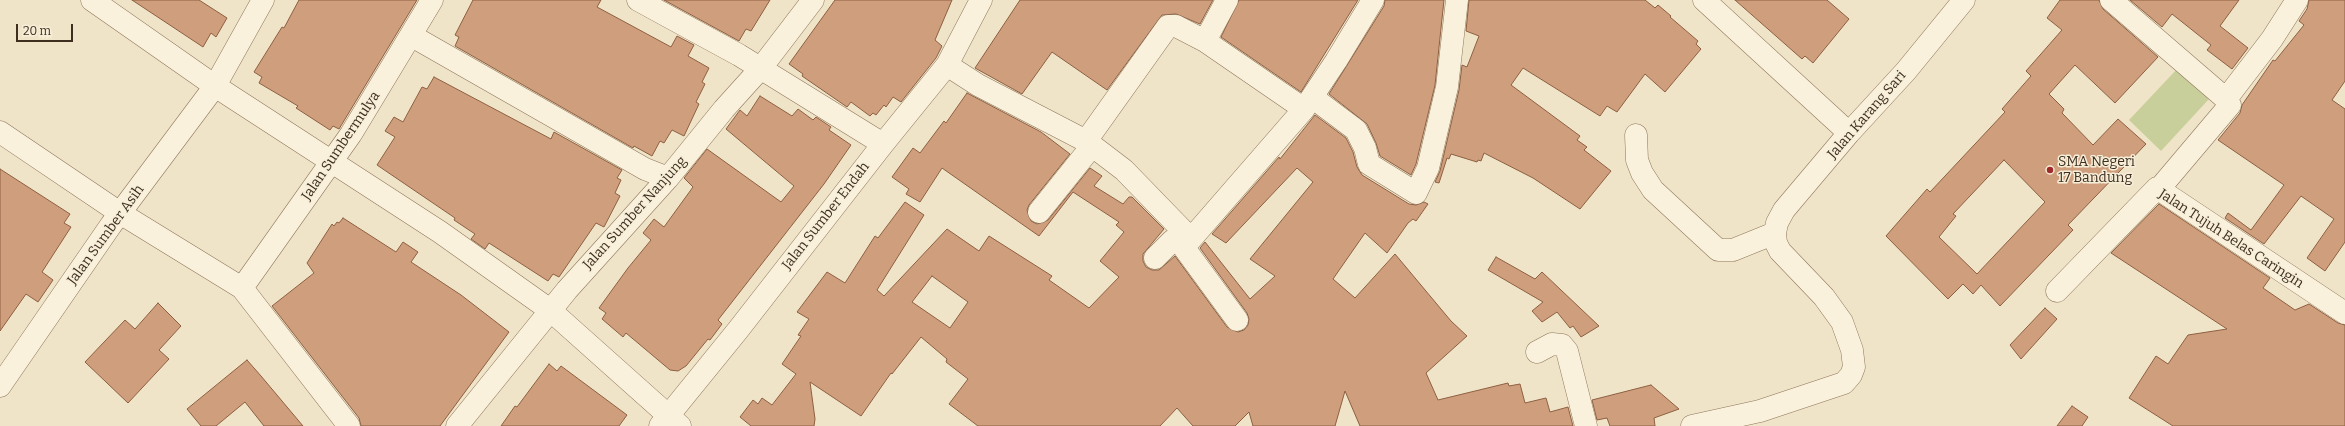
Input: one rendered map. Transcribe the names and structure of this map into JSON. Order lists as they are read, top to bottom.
{
  "streets": {
    "street": [
      "Jalan Karang Sari",
      "Jalan Sumbermulya",
      "Jalan Sumber Nanjung",
      "Jalan Sumber Endah",
      "Jalan Sumber Asih",
      "Jalan Tujuh Belas Caringin"
    ]
  },
  "places": ["SMA Negeri 17 Bandung"],
  "scale_bar": "20 m"
}
